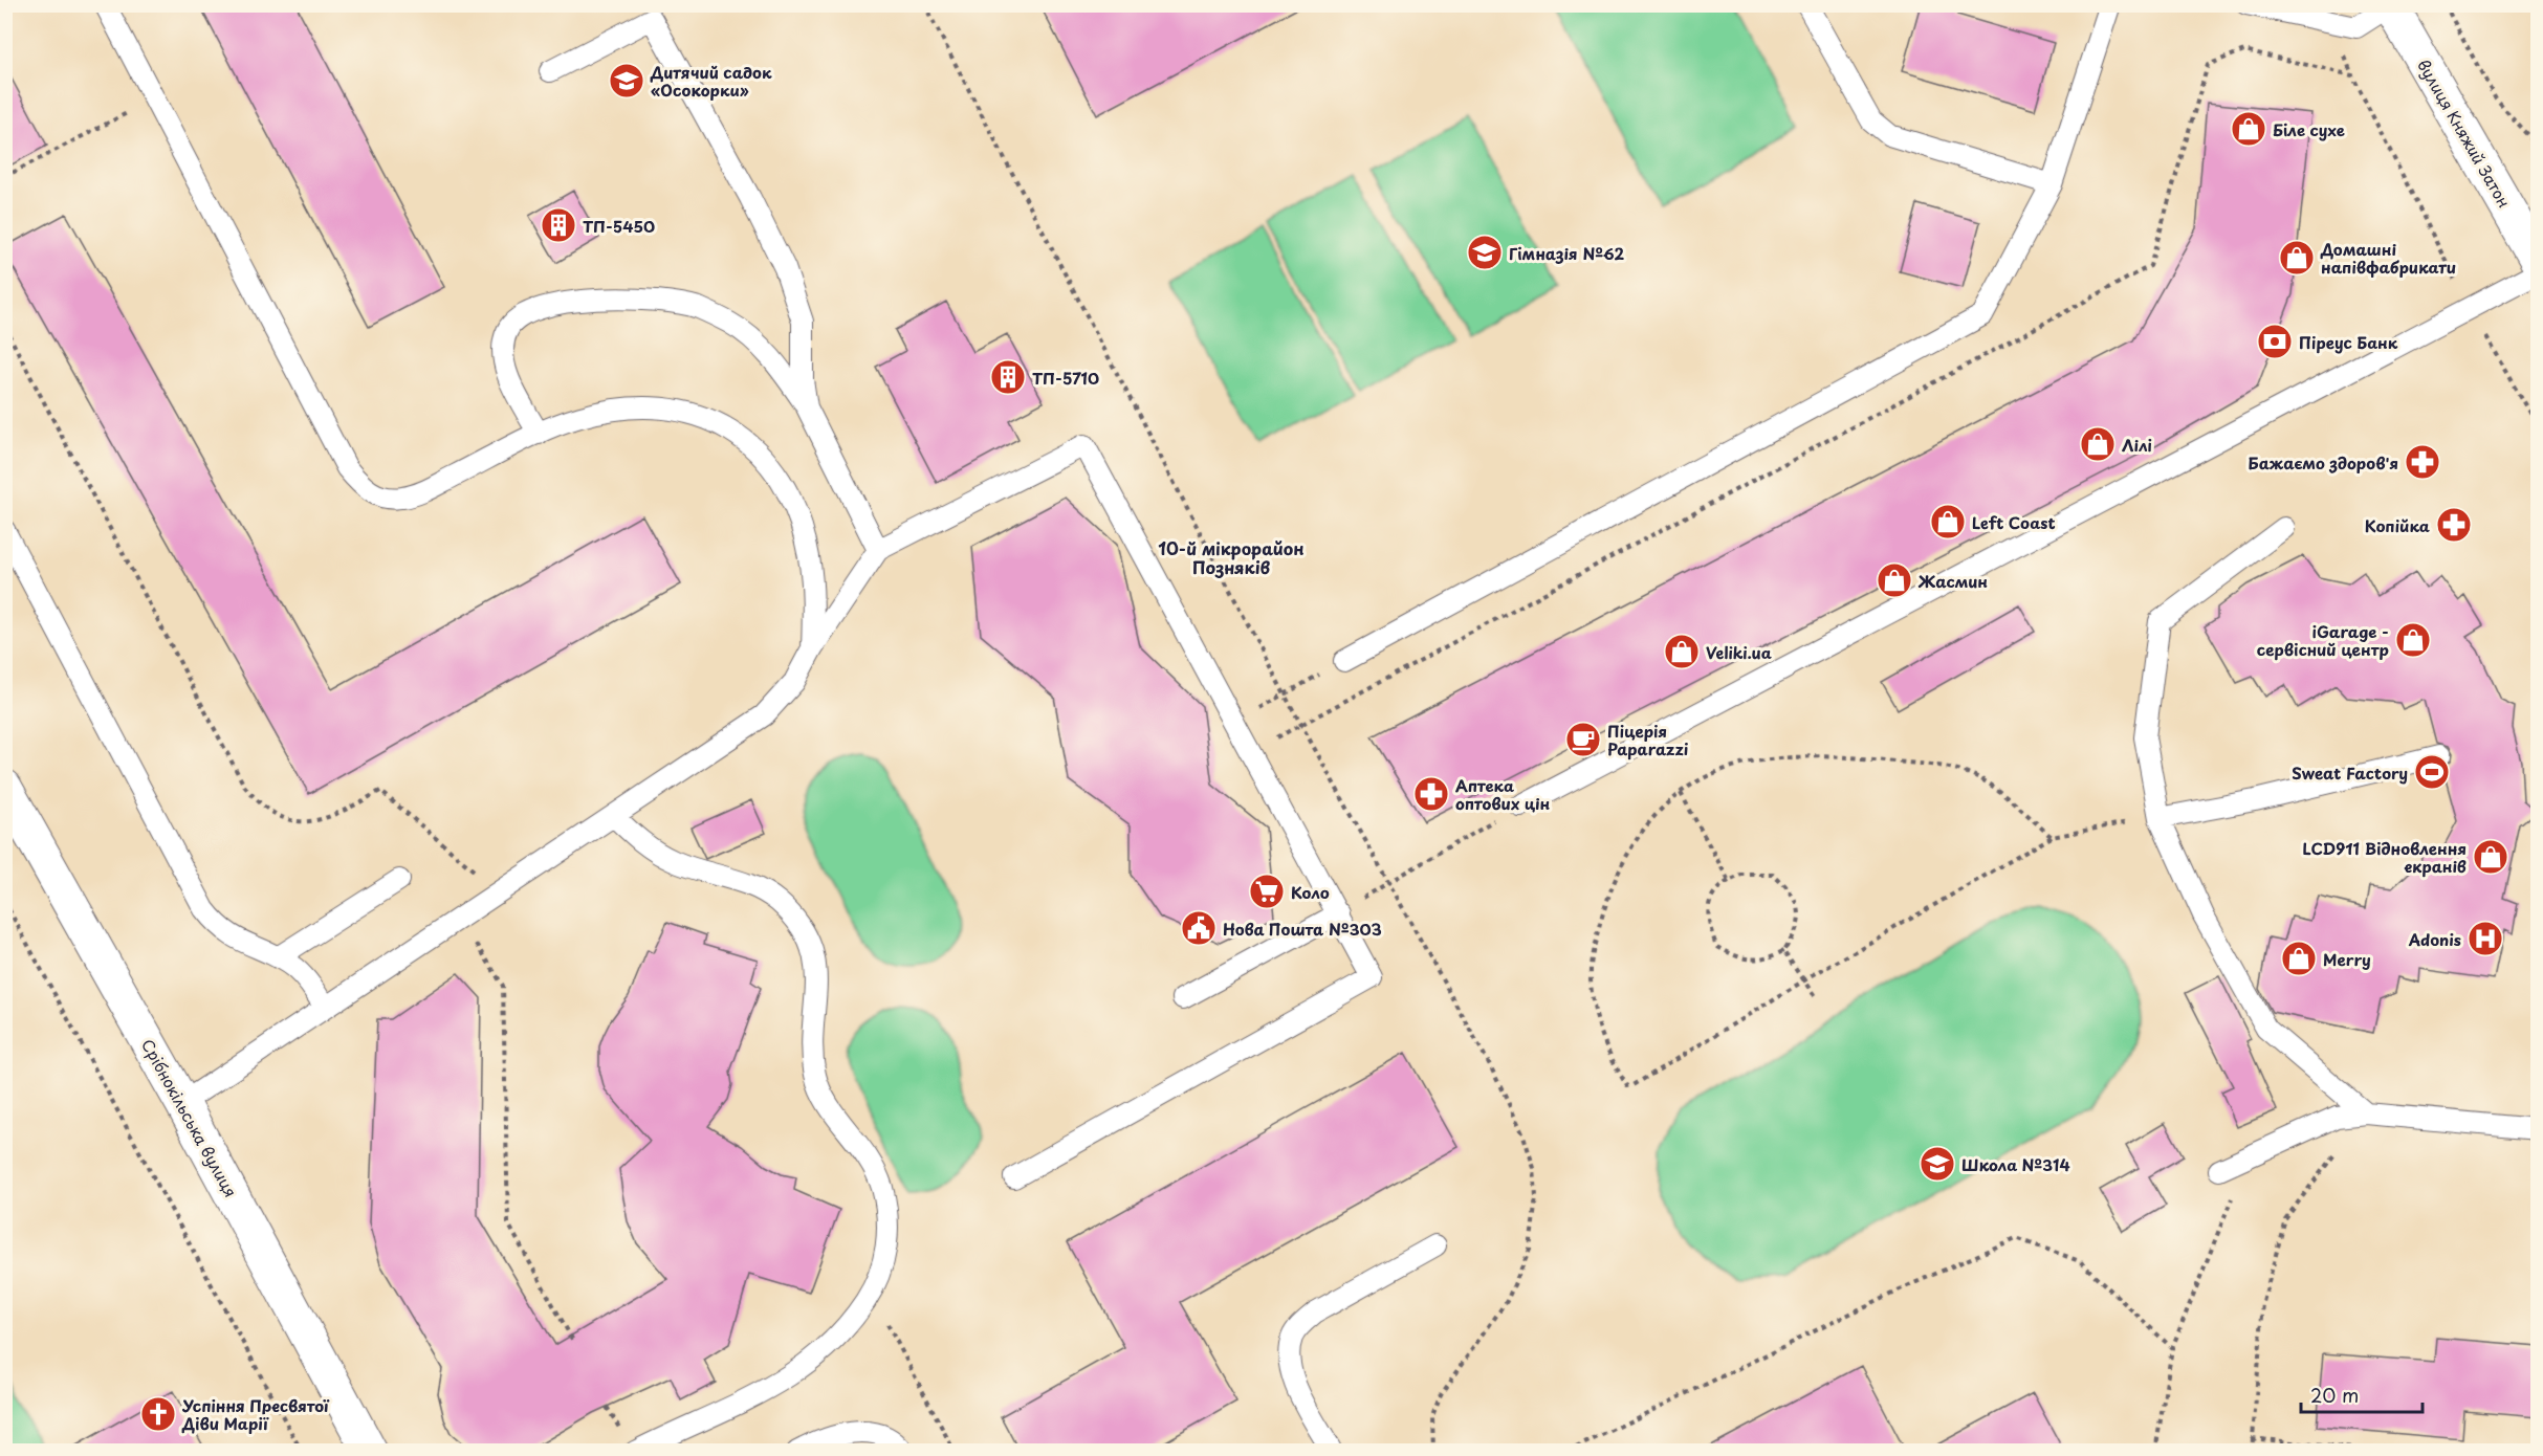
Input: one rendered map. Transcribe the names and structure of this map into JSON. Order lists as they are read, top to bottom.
{
  "streets": {
    "street": ["вулиця Княжий Затон", "Срібнокільська вулиця"]
  },
  "districts": ["10-й мікрорайон Позняків"],
  "places": {
    "school or university": ["Дитячий садок «Осокорки»", "Гімназія №62", "Школа №314"],
    "shop": [
      "Біле сухе",
      "Домашні напівфабрикати",
      "Лілі",
      "Left Coast",
      "Жасмин",
      "iGarage - сервісний центр",
      "Veliki.ua",
      "LCD911 Відновлення екранів",
      "Merry"
    ],
    "building": ["ТП-5450", "ТП-5710"],
    "bank": ["Піреус Банк"],
    "pharmacy": ["Бажаємо здоров'я", "Копійка", "Аптека оптових цін"],
    "cafe": ["Піцерія Paparazzi"],
    "sports": ["Sweat Factory"],
    "supermarket": ["Коло"],
    "public building": ["Нова Пошта №303"],
    "hospital": ["Adonis"],
    "church": ["Успіння Пресвятої Діви Марії"]
  },
  "scale_bar": "20 m"
}
